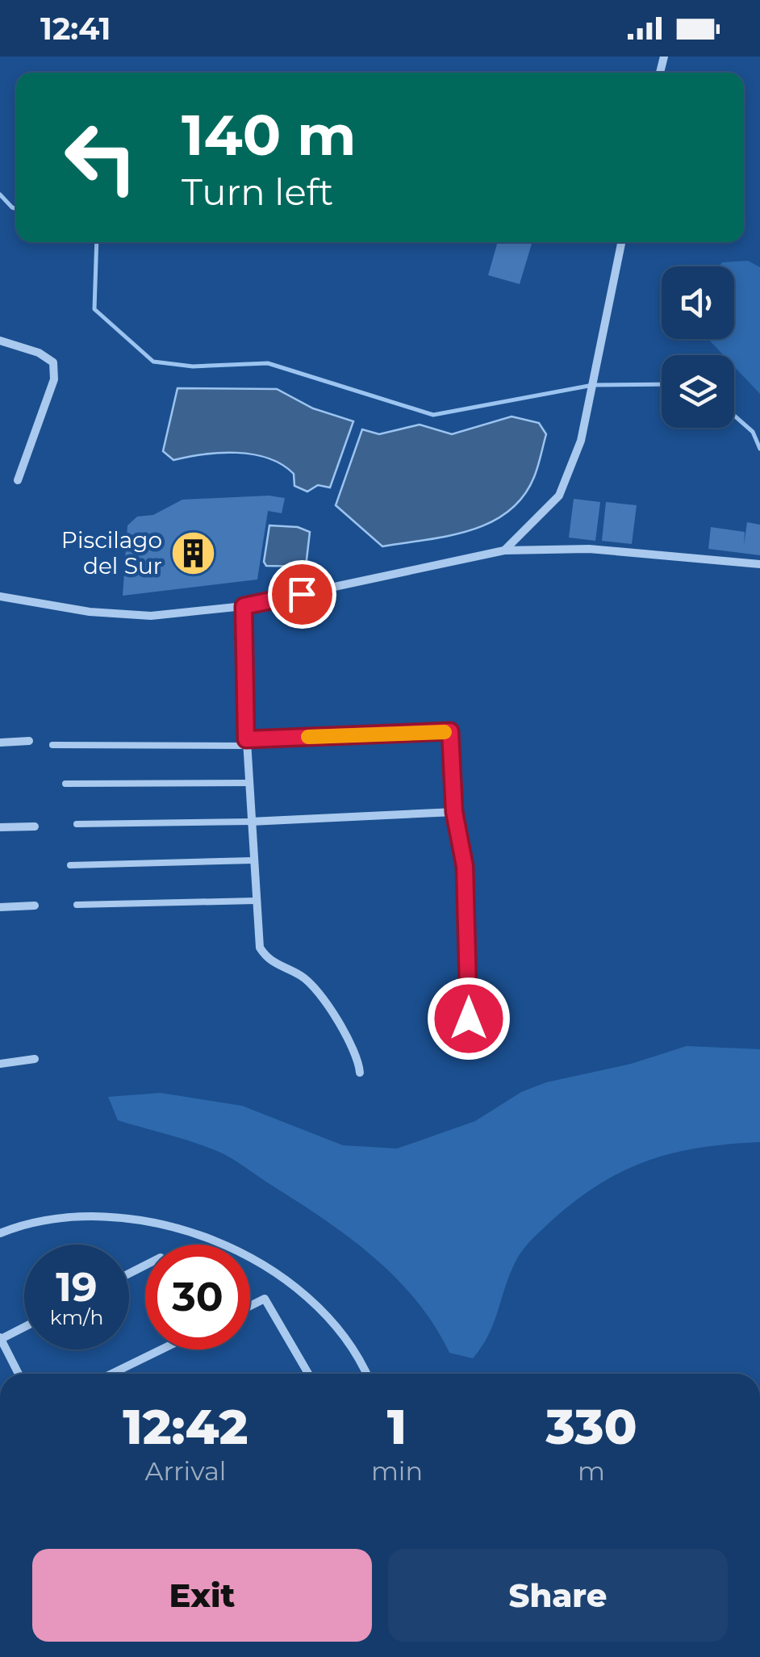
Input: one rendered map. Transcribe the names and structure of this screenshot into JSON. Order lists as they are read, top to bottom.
{
  "places": {
    "building": ["Piscilago del Sur"]
  },
  "page": {
    "status": "12:41",
    "turn": ["140 m", "Turn left"],
    "speed": "19 km/h",
    "limit": "30",
    "eta": [
      "12:42",
      "Arrival",
      "1",
      "min",
      "330",
      "m"
    ],
    "buttons": ["Exit", "Share"]
  }
}
